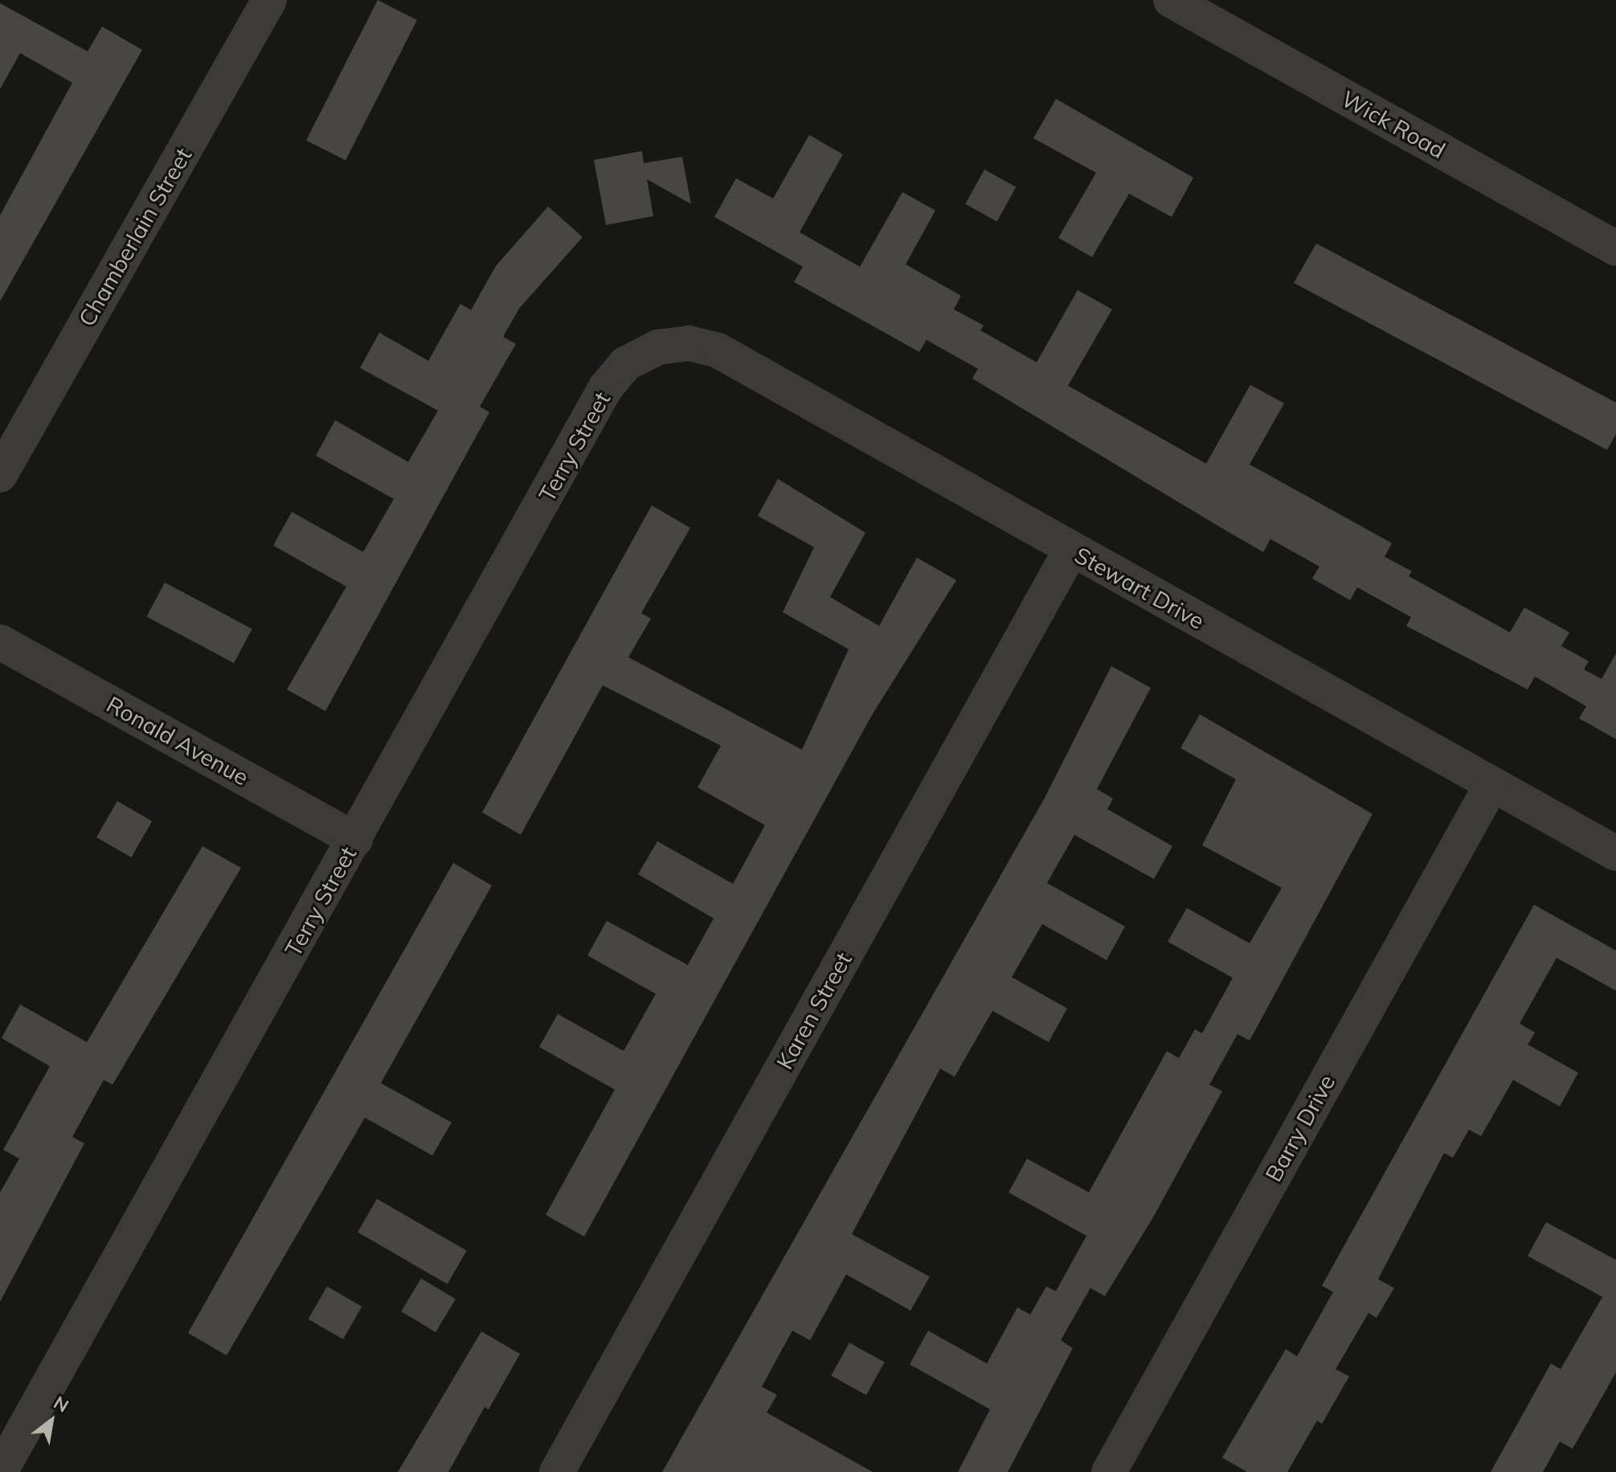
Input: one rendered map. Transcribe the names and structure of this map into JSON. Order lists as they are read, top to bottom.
{
  "streets": {
    "street": [
      "Wick Road",
      "Chamberlain Street",
      "Terry Street",
      "Stewart Drive",
      "Ronald Avenue",
      "Karen Street",
      "Barry Drive"
    ]
  },
  "crossings": [
    ["Terry Street", "Stewart Drive"],
    ["Terry Street", "Ronald Avenue"],
    ["Stewart Drive", "Karen Street"],
    ["Stewart Drive", "Barry Drive"]
  ],
  "north": "top right"
}
